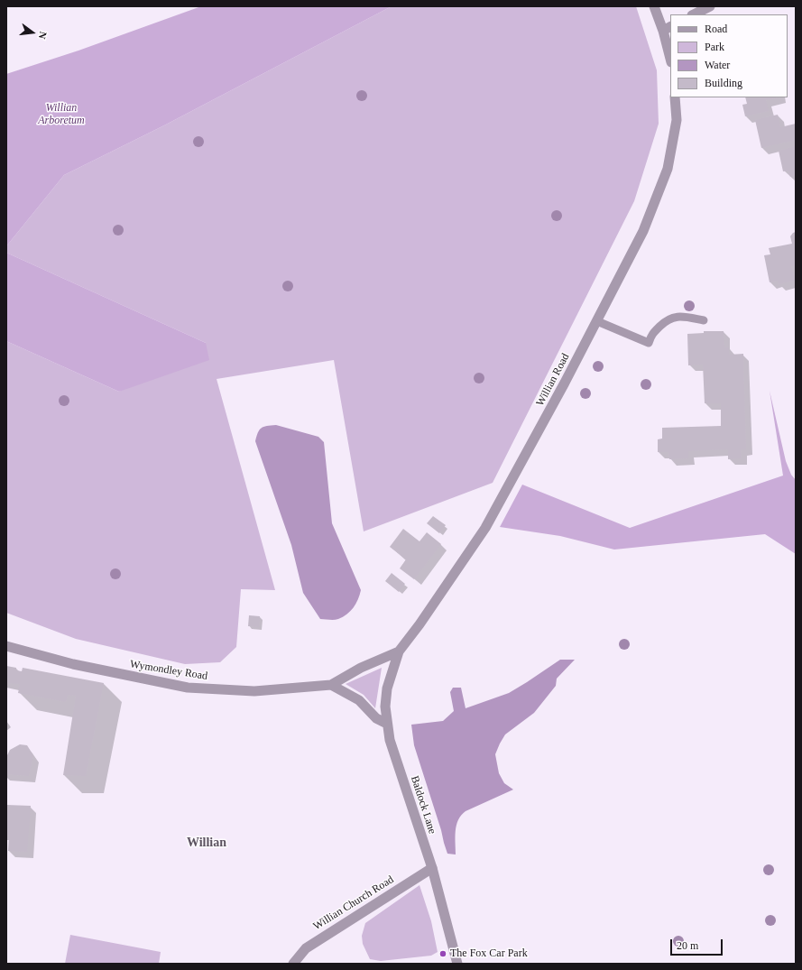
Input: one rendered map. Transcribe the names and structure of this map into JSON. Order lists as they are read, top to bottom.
{
  "streets": {
    "street": [
      "Willian Road",
      "Wymondley Road",
      "Baldock Lane",
      "Willian Church Road"
    ]
  },
  "crossings": [
    ["Willian Road", "Wymondley Road"],
    ["Willian Road", "Baldock Lane"],
    ["Wymondley Road", "Baldock Lane"],
    ["Baldock Lane", "Willian Church Road"]
  ],
  "districts": ["Willian"],
  "parks": ["Willian Arboretum"],
  "places": ["The Fox Car Park"],
  "legend": [
    "Road",
    "Park",
    "Water",
    "Building"
  ],
  "scale_bar": "20 m",
  "north": "right"
}
